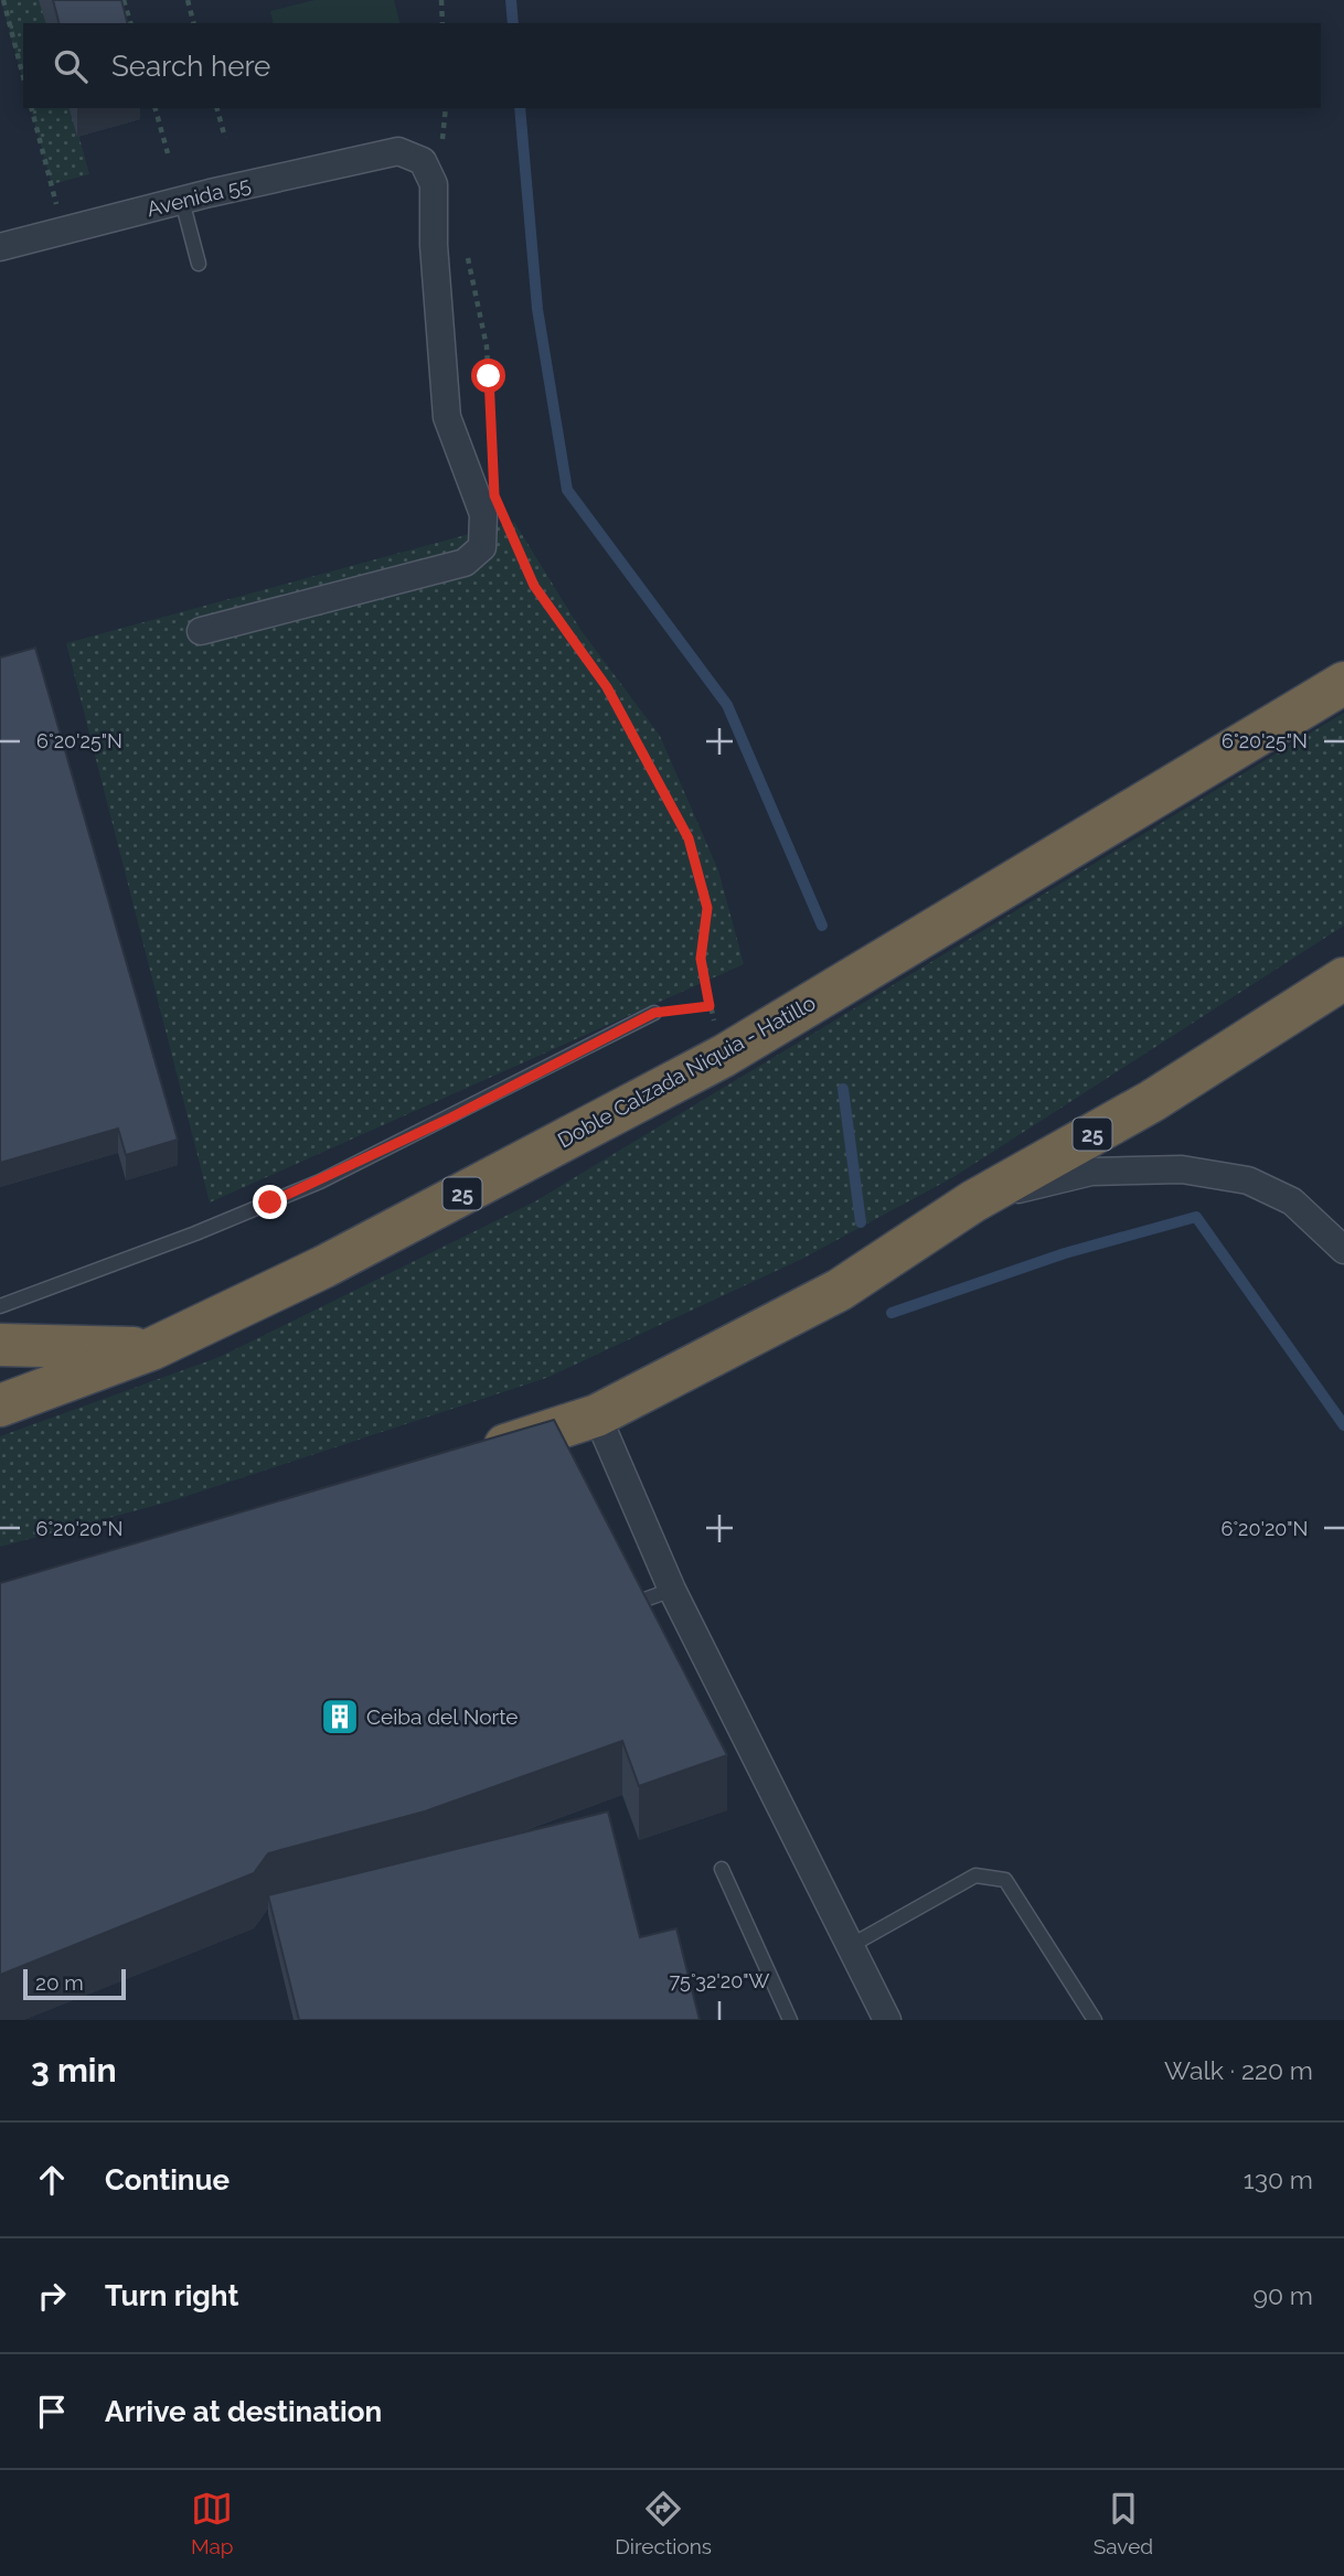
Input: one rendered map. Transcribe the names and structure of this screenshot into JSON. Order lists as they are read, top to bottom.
{
  "streets": {
    "highway": ["Doble Calzada Niquia - Hatillo", "25"],
    "street": ["Avenida 55"]
  },
  "places": {
    "building": ["Ceiba del Norte"]
  },
  "scale_bar": "20 m",
  "page": {
    "search": "Search here",
    "scale": "20 m",
    "heading": ["3 min", "Walk · 220 m"],
    "list": [
      ["Continue", "130 m"],
      ["Turn right", "90 m"],
      "Arrive at destination"
    ],
    "nav": ["Map", "Directions", "Saved"]
  },
  "coordinates": ["6°20'25\"N", "6°20'20\"N", "75°32'20\"W"]
}
